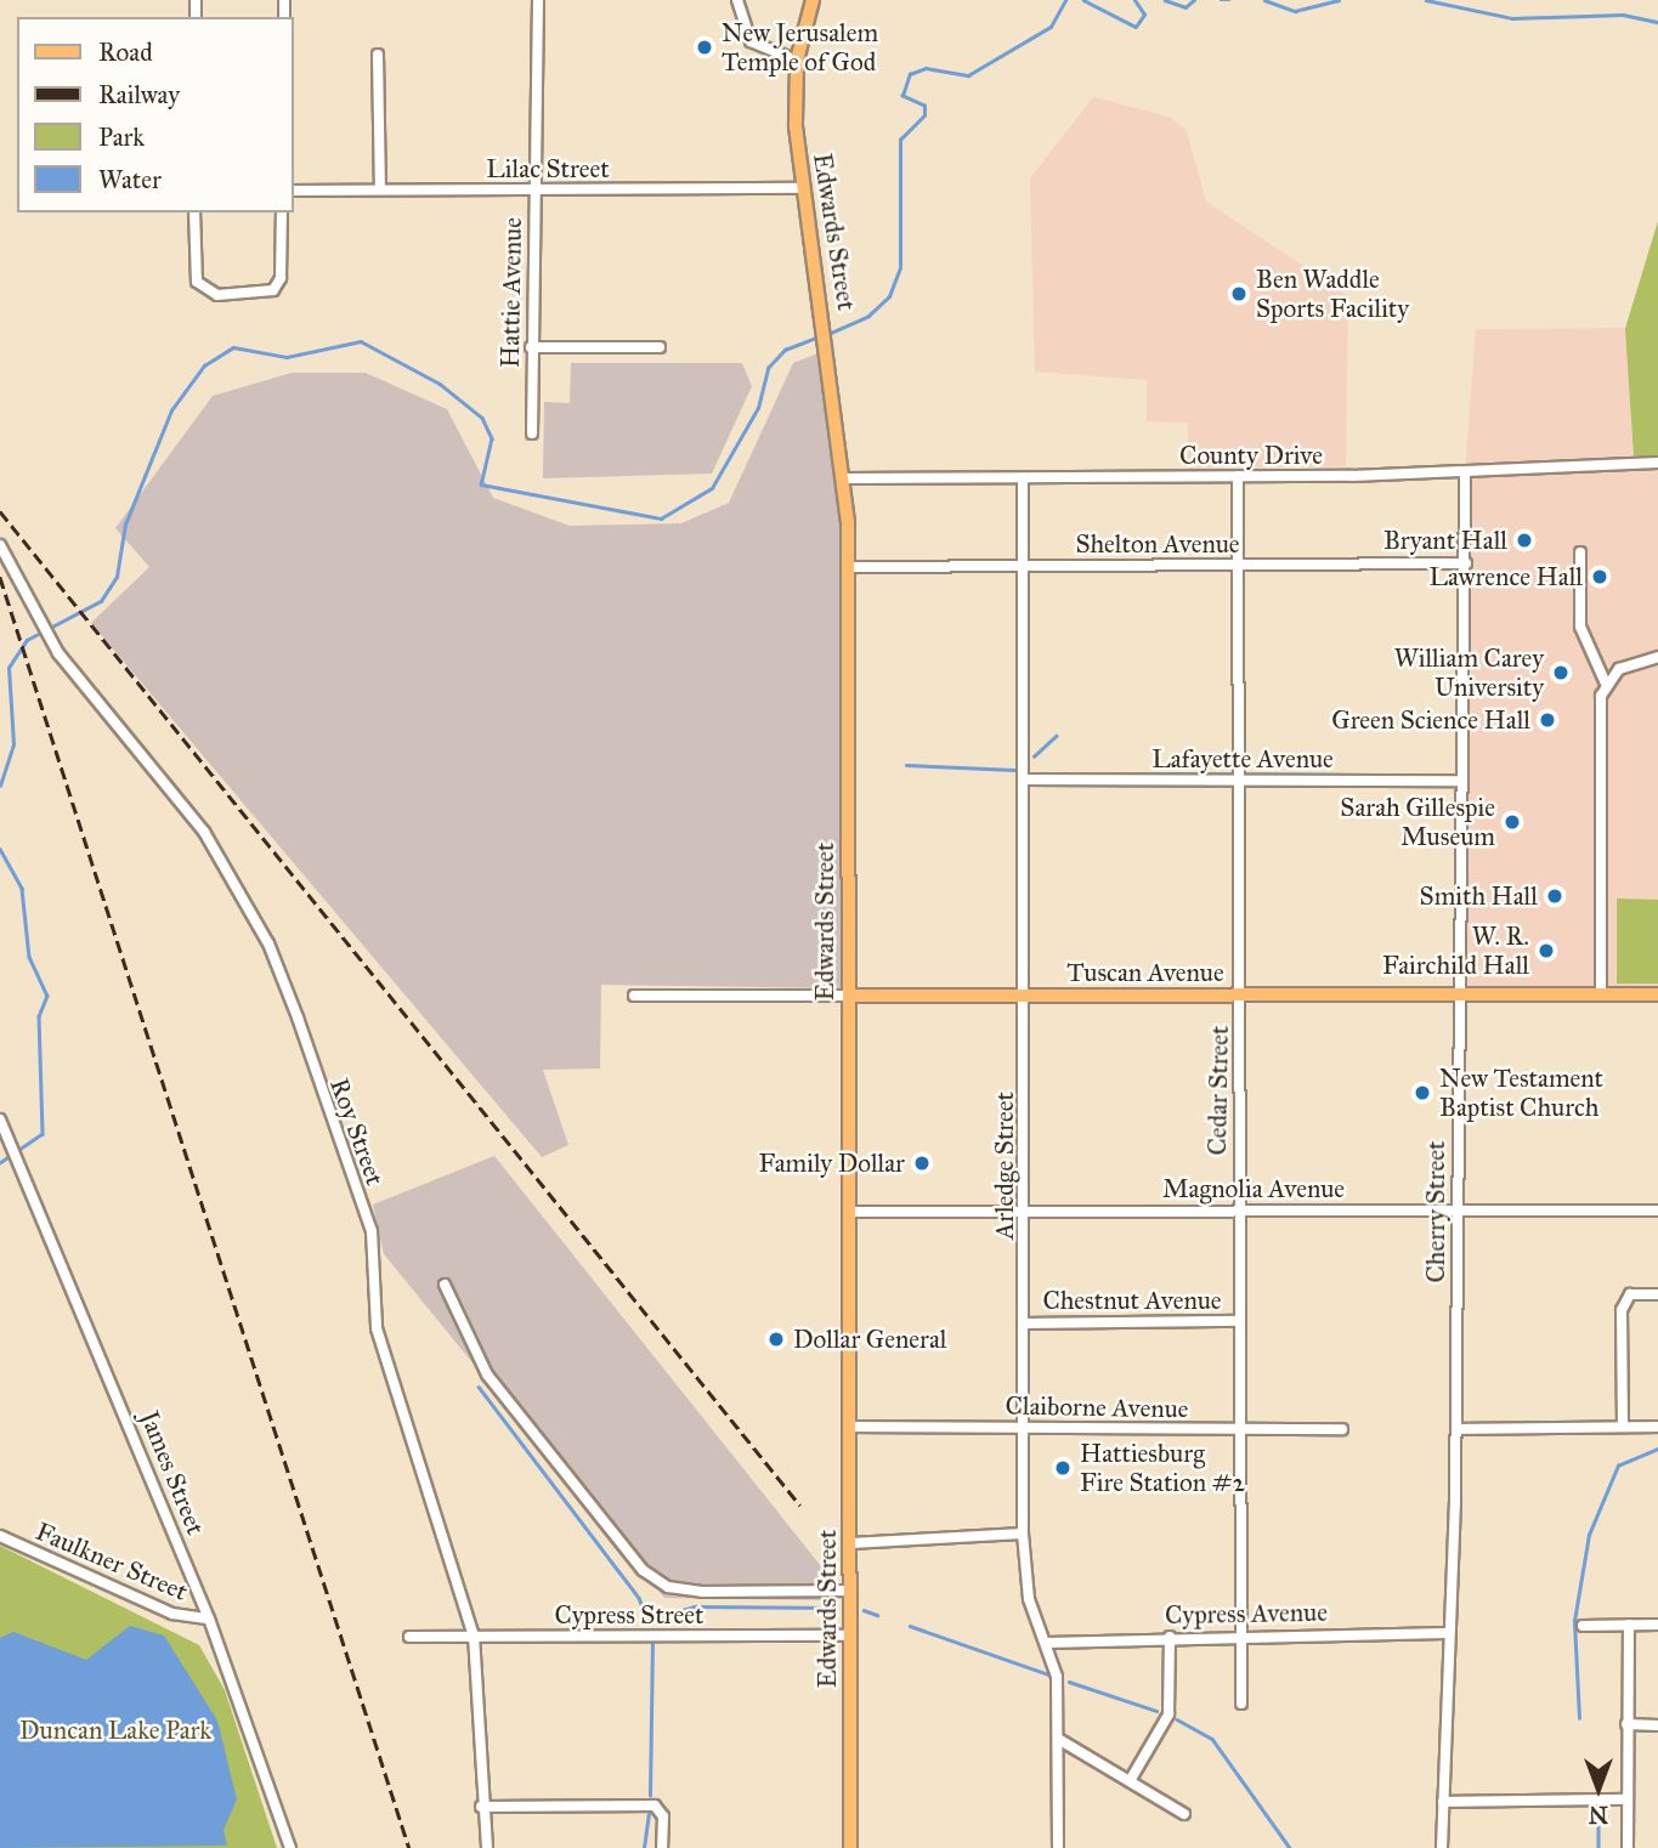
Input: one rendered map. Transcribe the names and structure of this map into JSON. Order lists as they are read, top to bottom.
{
  "streets": {
    "main road": ["Edwards Street", "Tuscan Avenue"],
    "street": [
      "Lilac Street",
      "Hattie Avenue",
      "County Drive",
      "Shelton Avenue",
      "Lafayette Avenue",
      "Cedar Street",
      "Roy Street",
      "Arledge Street",
      "Magnolia Avenue",
      "Cherry Street",
      "Chestnut Avenue",
      "Claiborne Avenue",
      "James Street",
      "Faulkner Street",
      "Cypress Avenue",
      "Cypress Street"
    ]
  },
  "crossings": [
    ["Lilac Street", "Edwards Street"],
    ["Lilac Street", "Hattie Avenue"],
    ["Edwards Street", "County Drive"],
    ["Edwards Street", "Shelton Avenue"],
    ["Edwards Street", "Tuscan Avenue"],
    ["Edwards Street", "Magnolia Avenue"],
    ["Edwards Street", "Claiborne Avenue"],
    ["Edwards Street", "Cypress Street"],
    ["County Drive", "Cedar Street"],
    ["County Drive", "Arledge Street"],
    ["County Drive", "Cherry Street"],
    ["Shelton Avenue", "Cedar Street"],
    ["Shelton Avenue", "Arledge Street"],
    ["Shelton Avenue", "Cherry Street"],
    ["Lafayette Avenue", "Cedar Street"],
    ["Lafayette Avenue", "Arledge Street"],
    ["Lafayette Avenue", "Cherry Street"],
    ["Tuscan Avenue", "Cedar Street"],
    ["Tuscan Avenue", "Arledge Street"],
    ["Tuscan Avenue", "Cherry Street"],
    ["Cedar Street", "Magnolia Avenue"],
    ["Cedar Street", "Chestnut Avenue"],
    ["Cedar Street", "Claiborne Avenue"],
    ["Cedar Street", "Cypress Avenue"],
    ["Roy Street", "Cypress Street"],
    ["Arledge Street", "Magnolia Avenue"],
    ["Arledge Street", "Chestnut Avenue"],
    ["Arledge Street", "Claiborne Avenue"],
    ["Arledge Street", "Cypress Avenue"],
    ["Magnolia Avenue", "Cherry Street"],
    ["Cherry Street", "Cypress Avenue"],
    ["James Street", "Faulkner Street"]
  ],
  "parks": ["Duncan Lake Park"],
  "places": [
    "New Jerusalem Temple of God",
    "Ben Waddle Sports Facility",
    "Bryant Hall",
    "Lawrence Hall",
    "William Carey University",
    "Green Science Hall",
    "Sarah Gillespie Museum",
    "Smith Hall",
    "W. R. Fairchild Hall",
    "New Testament Baptist Church",
    "Family Dollar",
    "Dollar General",
    "Hattiesburg Fire Station #2"
  ],
  "legend": [
    "Road",
    "Railway",
    "Park",
    "Water"
  ],
  "north": "bottom"
}
